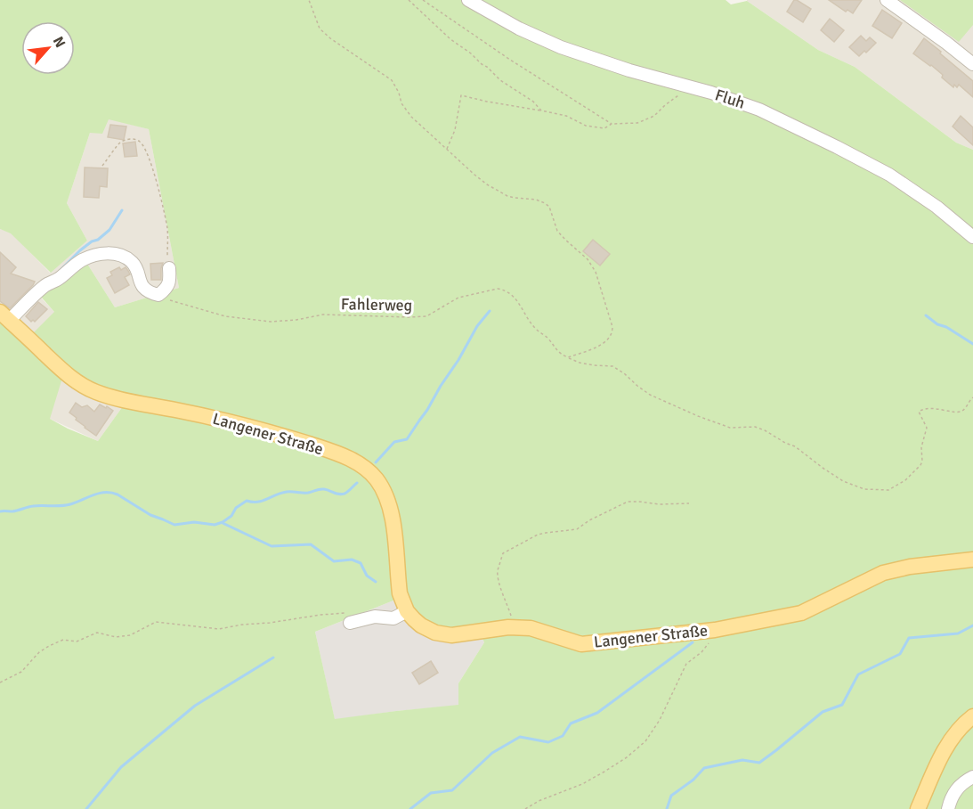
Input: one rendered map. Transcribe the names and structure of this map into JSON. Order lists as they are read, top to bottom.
{
  "streets": {
    "main road": ["Langener Straße"],
    "street": ["Fluh"],
    "path": ["Fahlerweg"]
  },
  "north": "top right"
}
